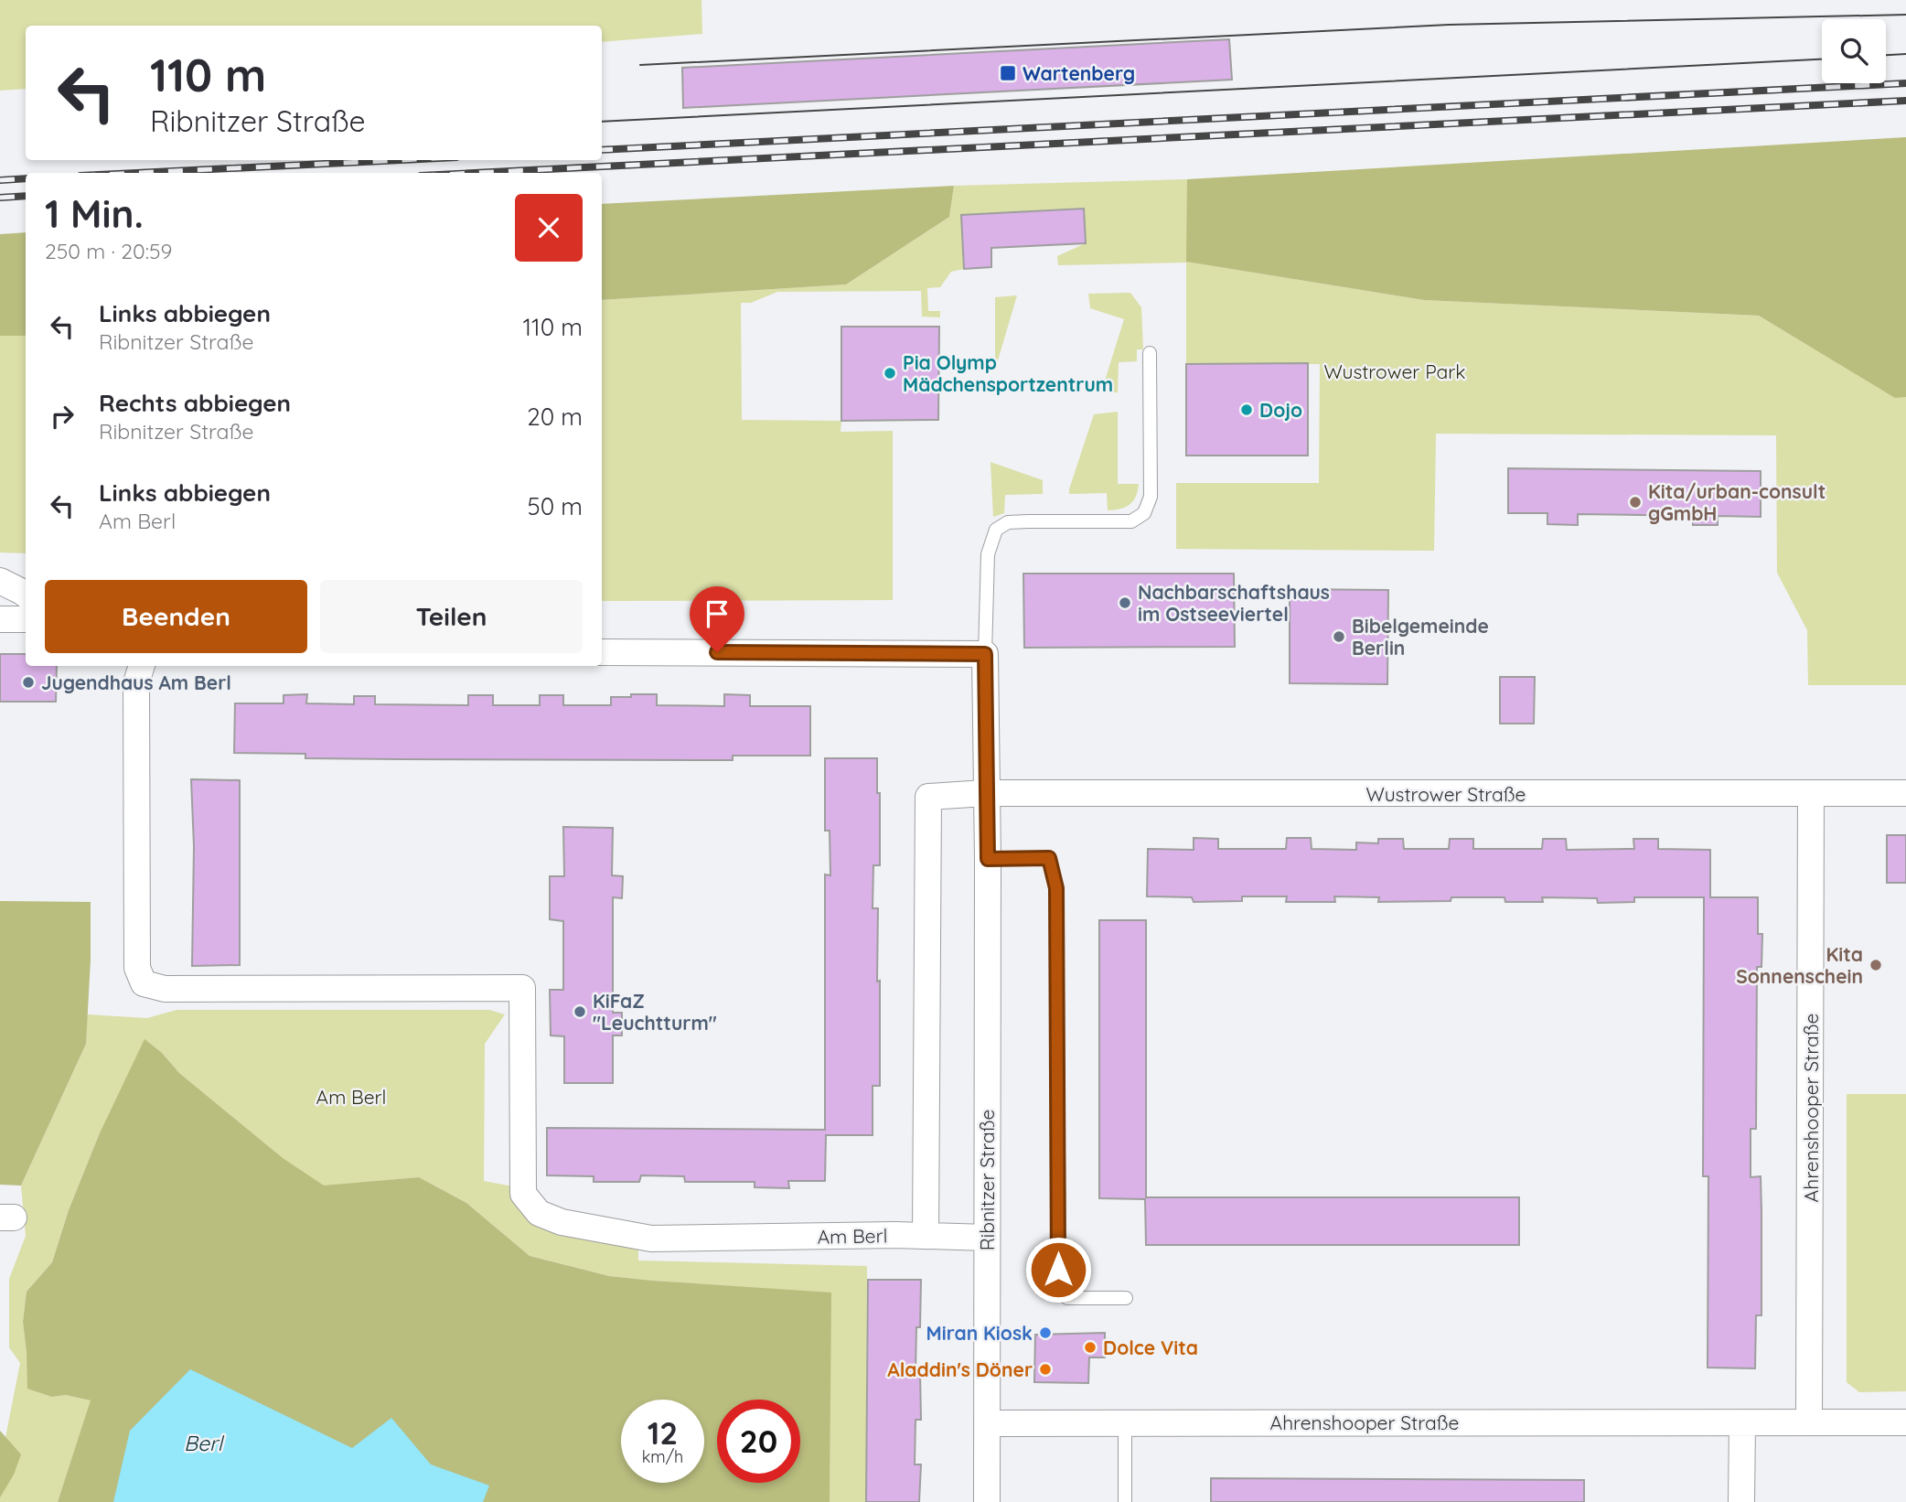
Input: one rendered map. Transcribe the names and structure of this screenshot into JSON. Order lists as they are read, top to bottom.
{
  "streets": {
    "street": [
      "Wustrower Straße",
      "Ahrenshooper Straße",
      "Ribnitzer Straße",
      "Am Berl"
    ]
  },
  "crossings": [
    ["Wustrower Straße", "Ahrenshooper Straße"],
    ["Wustrower Straße", "Ribnitzer Straße"],
    ["Ahrenshooper Straße", "Ribnitzer Straße"],
    ["Ribnitzer Straße", "Am Berl"]
  ],
  "water": ["Berl"],
  "parks": ["Wustrower Park", "Am Berl"],
  "places": {
    "transit": ["Wartenberg"],
    "other": [
      "Pia Olymp Mädchensportzentrum",
      "Dojo",
      "Kita/urban-consult gGmbH",
      "Nachbarschaftshaus im Ostseeviertel",
      "Bibelgemeinde Berlin",
      "Jugendhaus Am Berl",
      "Kita Sonnenschein",
      "KiFaZ \"Leuchtturm\"",
      "Miran Kiosk",
      "Dolce Vita",
      "Aladdin's Döner"
    ]
  },
  "page": {
    "turn": ["110 m", "Ribnitzer Straße"],
    "heading": ["1 Min.", "250 m · 20:59"],
    "list": [
      {
        "name": "Links abbiegen",
        "note": "Ribnitzer Straße",
        "value": "110 m"
      },
      {
        "name": "Rechts abbiegen",
        "note": "Ribnitzer Straße",
        "value": "20 m"
      },
      {
        "name": "Links abbiegen",
        "note": "Am Berl",
        "value": "50 m"
      }
    ],
    "buttons": ["Beenden", "Teilen"],
    "speed": "12 km/h",
    "limit": "20"
  }
}
